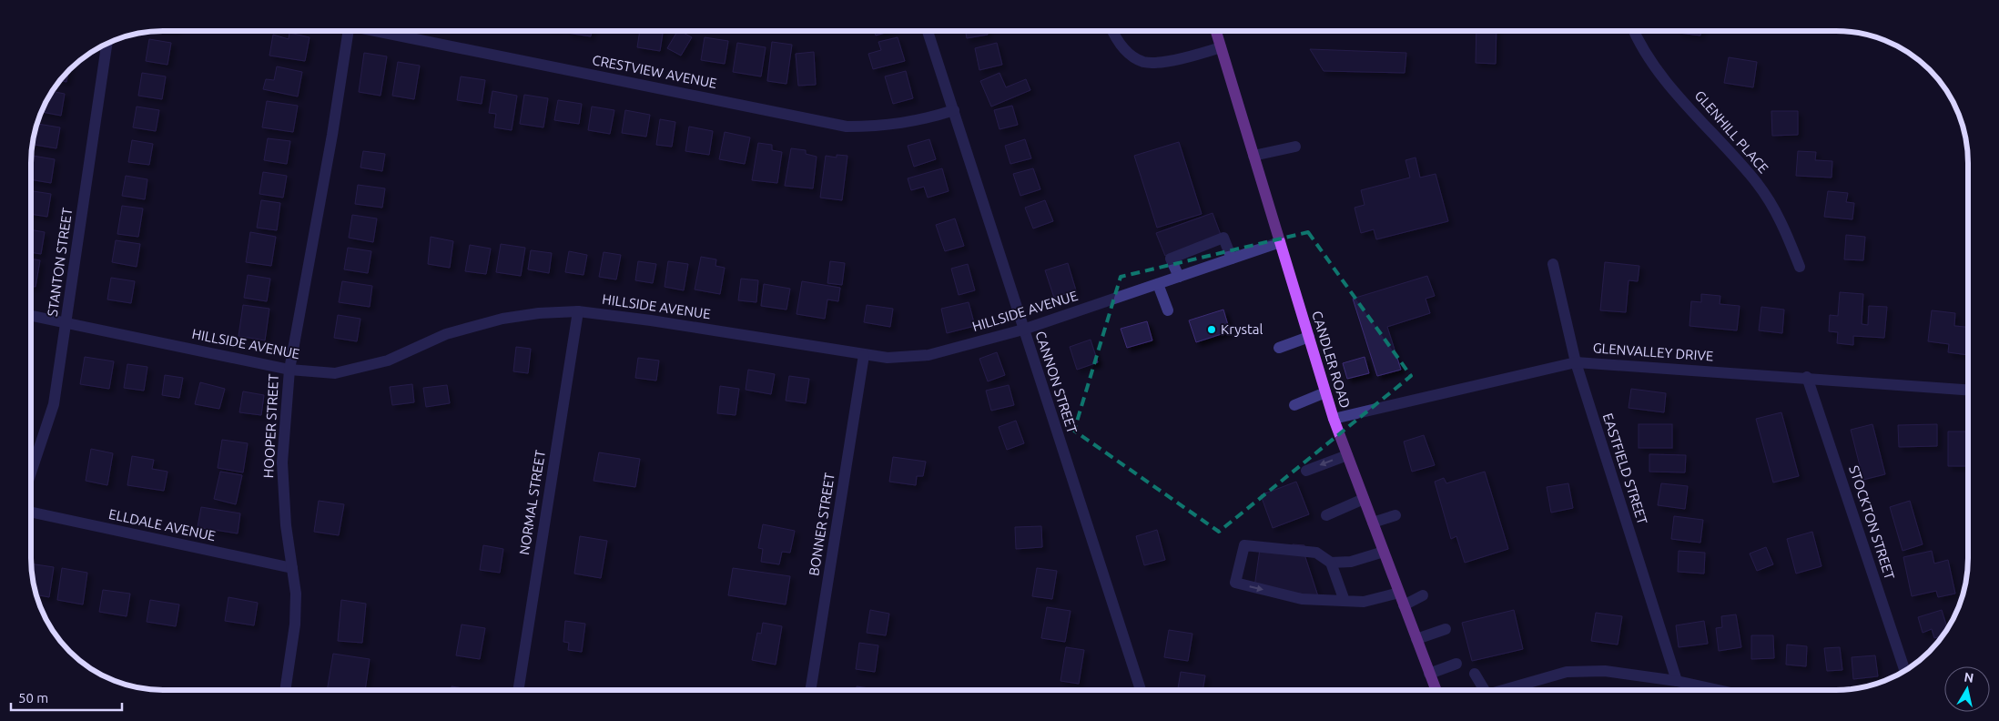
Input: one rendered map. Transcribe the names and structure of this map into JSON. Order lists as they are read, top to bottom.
{
  "streets": {
    "main road": ["CANDLER ROAD"],
    "street": [
      "CRESTVIEW AVENUE",
      "GLENHILL PLACE",
      "STANTON STREET",
      "HILLSIDE AVENUE",
      "GLENVALLEY DRIVE",
      "CANNON STREET",
      "HOOPER STREET",
      "EASTFIELD STREET",
      "NORMAL STREET",
      "STOCKTON STREET",
      "BONNER STREET",
      "ELLDALE AVENUE"
    ]
  },
  "crossings": [
    ["CRESTVIEW AVENUE", "CANNON STREET"],
    ["STANTON STREET", "HILLSIDE AVENUE"],
    ["HILLSIDE AVENUE", "CANDLER ROAD"],
    ["HILLSIDE AVENUE", "CANNON STREET"],
    ["HILLSIDE AVENUE", "HOOPER STREET"],
    ["HILLSIDE AVENUE", "NORMAL STREET"],
    ["HILLSIDE AVENUE", "BONNER STREET"],
    ["GLENVALLEY DRIVE", "CANDLER ROAD"],
    ["GLENVALLEY DRIVE", "EASTFIELD STREET"],
    ["GLENVALLEY DRIVE", "STOCKTON STREET"],
    ["HOOPER STREET", "ELLDALE AVENUE"]
  ],
  "places": ["Krystal"],
  "scale_bar": "50 m",
  "north": "top"
}
